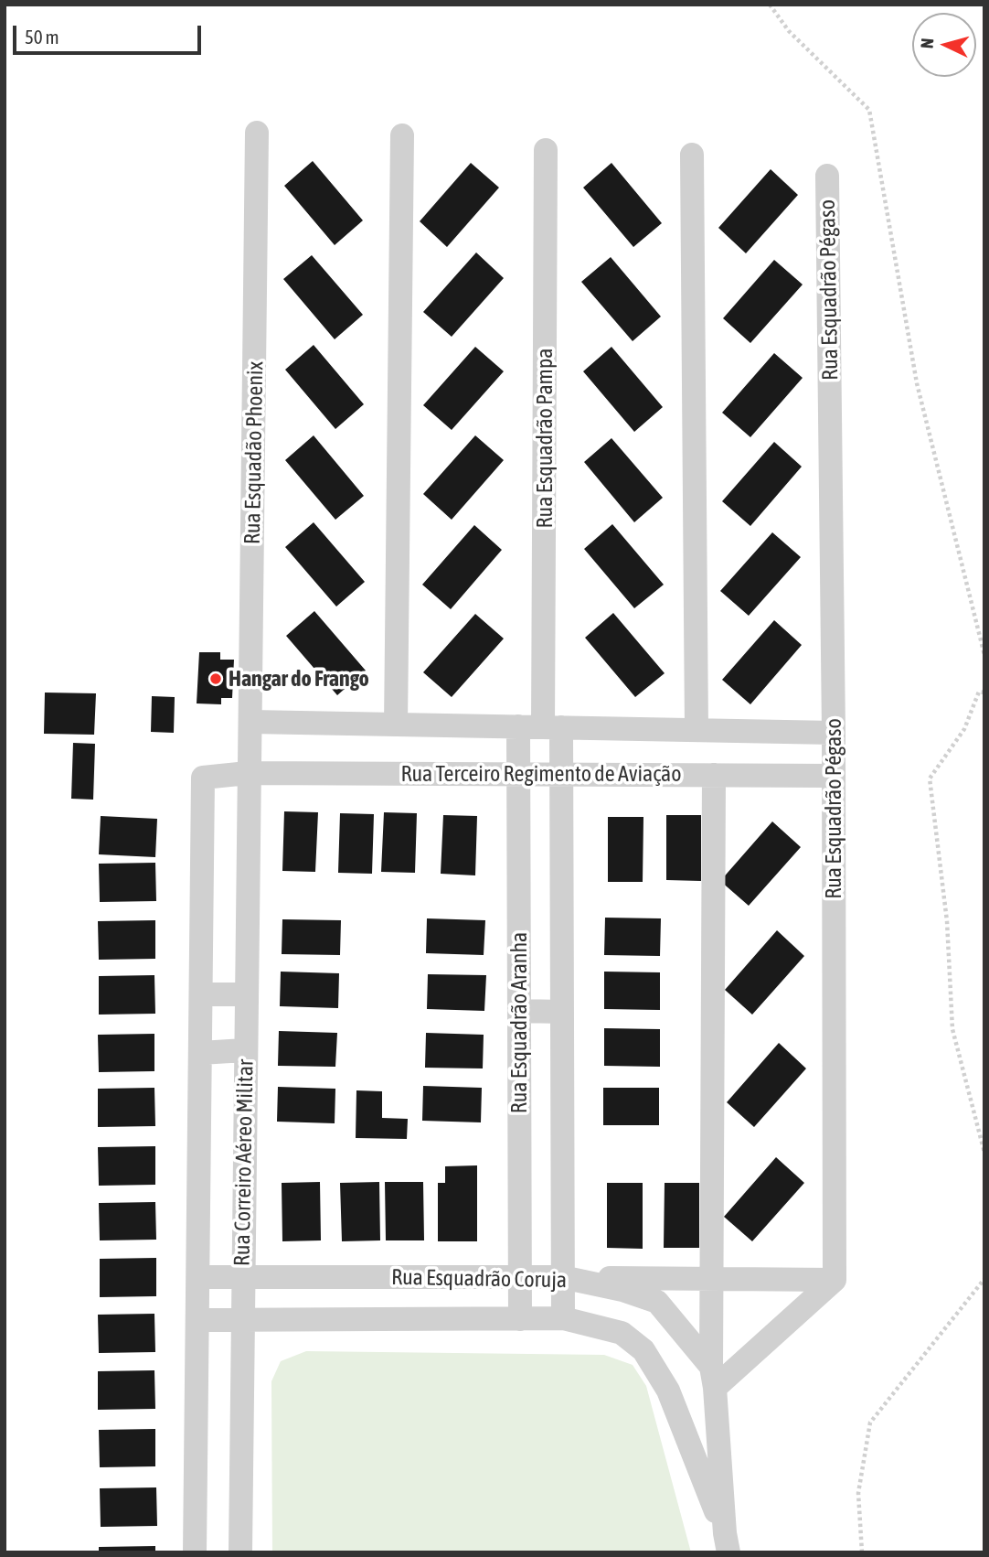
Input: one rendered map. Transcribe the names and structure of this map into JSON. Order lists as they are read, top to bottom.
{
  "streets": {
    "street": [
      "Rua Esquadrão Pégaso",
      "Rua Esquadrão Pampa",
      "Rua Esquadão Phoenix",
      "Rua Terceiro Regimento de Aviação",
      "Rua Esquadrão Aranha",
      "Rua Correiro Aéreo Militar",
      "Rua Esquadrão Coruja"
    ]
  },
  "crossings": [
    ["Rua Esquadrão Pégaso", "Rua Terceiro Regimento de Aviação"],
    ["Rua Esquadrão Pampa", "Rua Terceiro Regimento de Aviação"],
    ["Rua Esquadrão Pampa", "Rua Esquadrão Aranha"],
    ["Rua Esquadão Phoenix", "Rua Terceiro Regimento de Aviação"],
    ["Rua Esquadão Phoenix", "Rua Correiro Aéreo Militar"],
    ["Rua Terceiro Regimento de Aviação", "Rua Esquadrão Aranha"],
    ["Rua Terceiro Regimento de Aviação", "Rua Correiro Aéreo Militar"],
    ["Rua Esquadrão Aranha", "Rua Esquadrão Coruja"],
    ["Rua Correiro Aéreo Militar", "Rua Esquadrão Coruja"]
  ],
  "places": ["Hangar do Frango"],
  "scale_bar": "50 m",
  "north": "left"
}
